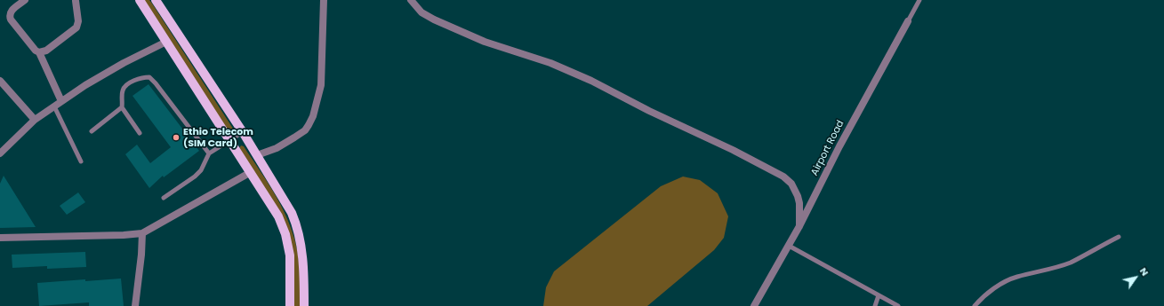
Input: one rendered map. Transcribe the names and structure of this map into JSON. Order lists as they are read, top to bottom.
{
  "streets": {
    "street": ["Airport Road"]
  },
  "places": ["Ethio Telecom (SIM Card)"],
  "north": "top right"
}
